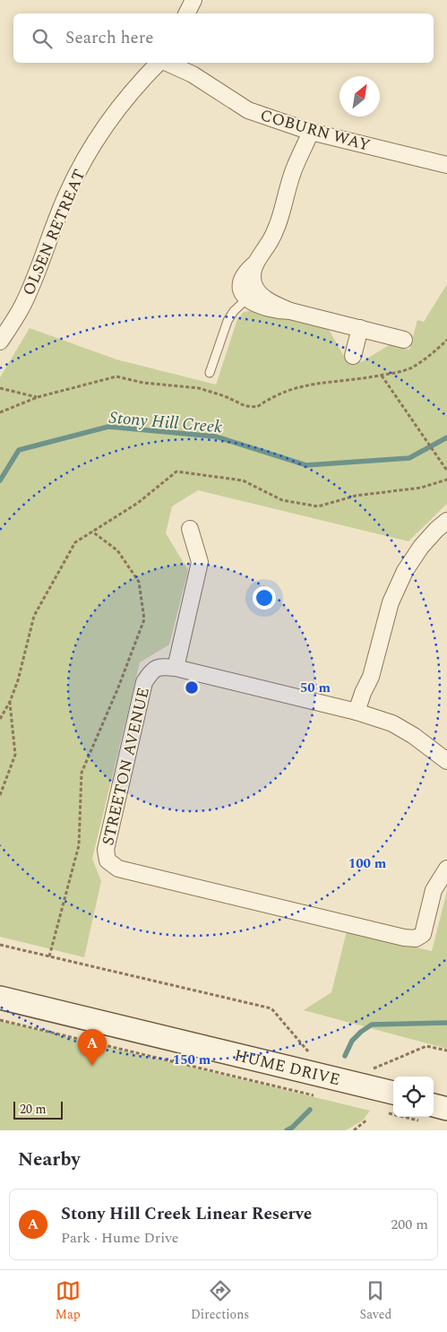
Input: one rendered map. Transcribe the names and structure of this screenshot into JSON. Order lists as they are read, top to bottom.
{
  "streets": {
    "street": [
      "COBURN WAY",
      "OLSEN RETREAT",
      "STREETON AVENUE",
      "HUME DRIVE"
    ]
  },
  "water": ["Stony Hill Creek"],
  "scale_bar": "20 m",
  "north": "top right",
  "page": {
    "search": "Search here",
    "pins": "A",
    "scale": "20 m",
    "heading": "Nearby",
    "list": [
      {
        "mark": "A",
        "name": "Stony Hill Creek Linear Reserve",
        "note": "Park · Hume Drive",
        "value": "200 m"
      }
    ],
    "nav": ["Map", "Directions", "Saved"]
  },
  "rings": ["50 m", "100 m", "150 m"]
}
